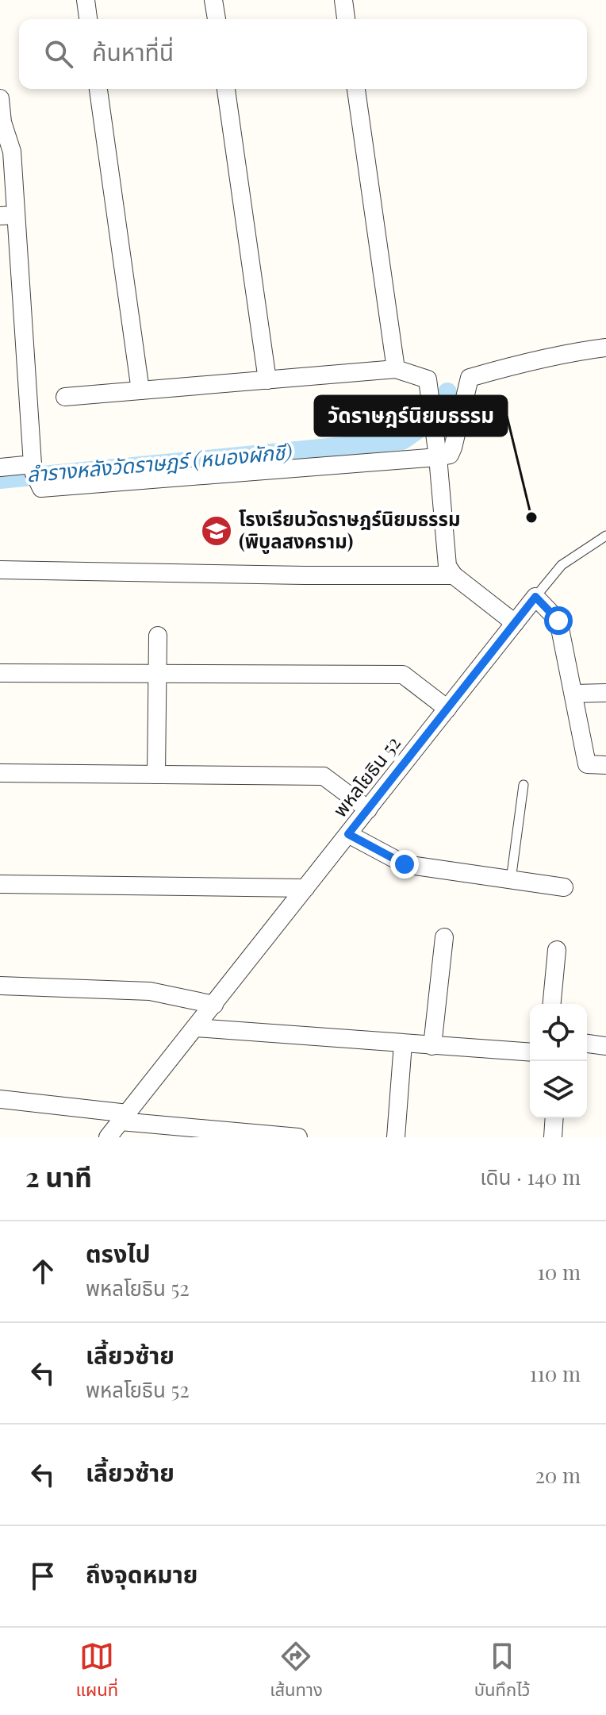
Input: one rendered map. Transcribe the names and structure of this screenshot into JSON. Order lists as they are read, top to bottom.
{
  "streets": {
    "street": ["พหลโยธิน 52"]
  },
  "water": ["ลำรางหลังวัดราษฎร์ (หนองผักชี)"],
  "places": {
    "other": ["วัดราษฎร์นิยมธรรม"],
    "school or university": ["โรงเรียนวัดราษฎร์นิยมธรรม (พิบูลสงคราม)"]
  },
  "page": {
    "search": "ค้นหาที่นี่",
    "heading": ["2 นาที", "เดิน · 140 m"],
    "list": [
      ["ตรงไป", "พหลโยธิน 52", "10 m"],
      ["เลี้ยวซ้าย", "พหลโยธิน 52", "110 m"],
      ["เลี้ยวซ้าย", "20 m"],
      "ถึงจุดหมาย"
    ],
    "nav": ["แผนที่", "เส้นทาง", "บันทึกไว้"]
  }
}
